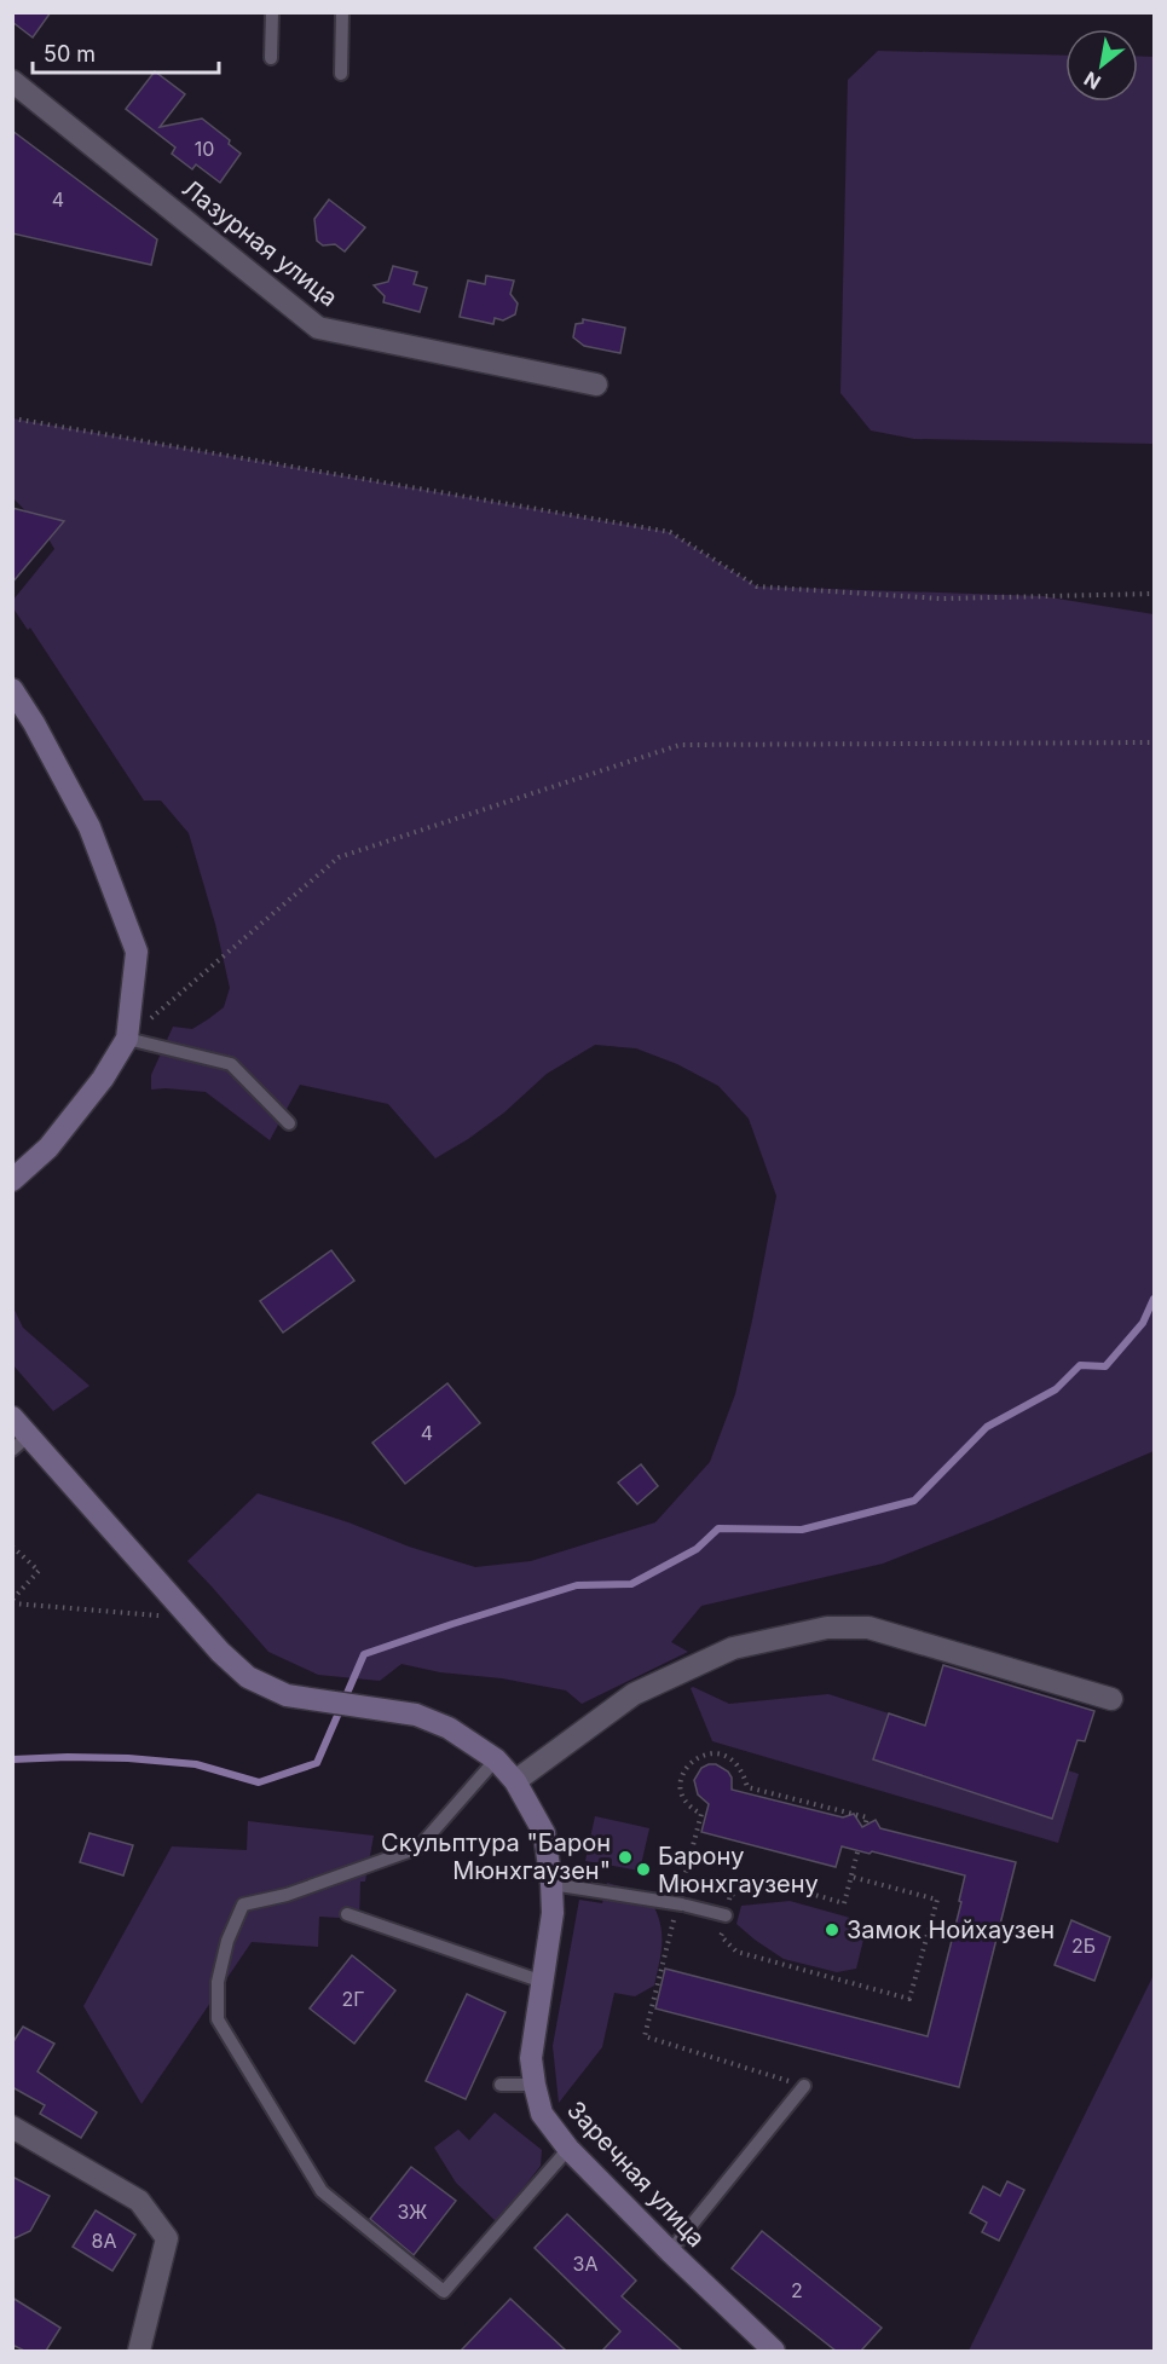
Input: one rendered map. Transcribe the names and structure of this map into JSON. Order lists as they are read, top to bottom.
{
  "streets": {
    "main road": ["Заречная улица"],
    "street": ["Лазурная улица"]
  },
  "places": ["Скульптура \"Барон Мюнхгаузен\"", "Барону Мюнхгаузену", "Замок Нойхаузен"],
  "house_numbers": [
    "10",
    "4",
    "4",
    "2Б",
    "2Г",
    "3Ж",
    "8А",
    "3А",
    "2"
  ],
  "scale_bar": "50 m",
  "north": "bottom left"
}
